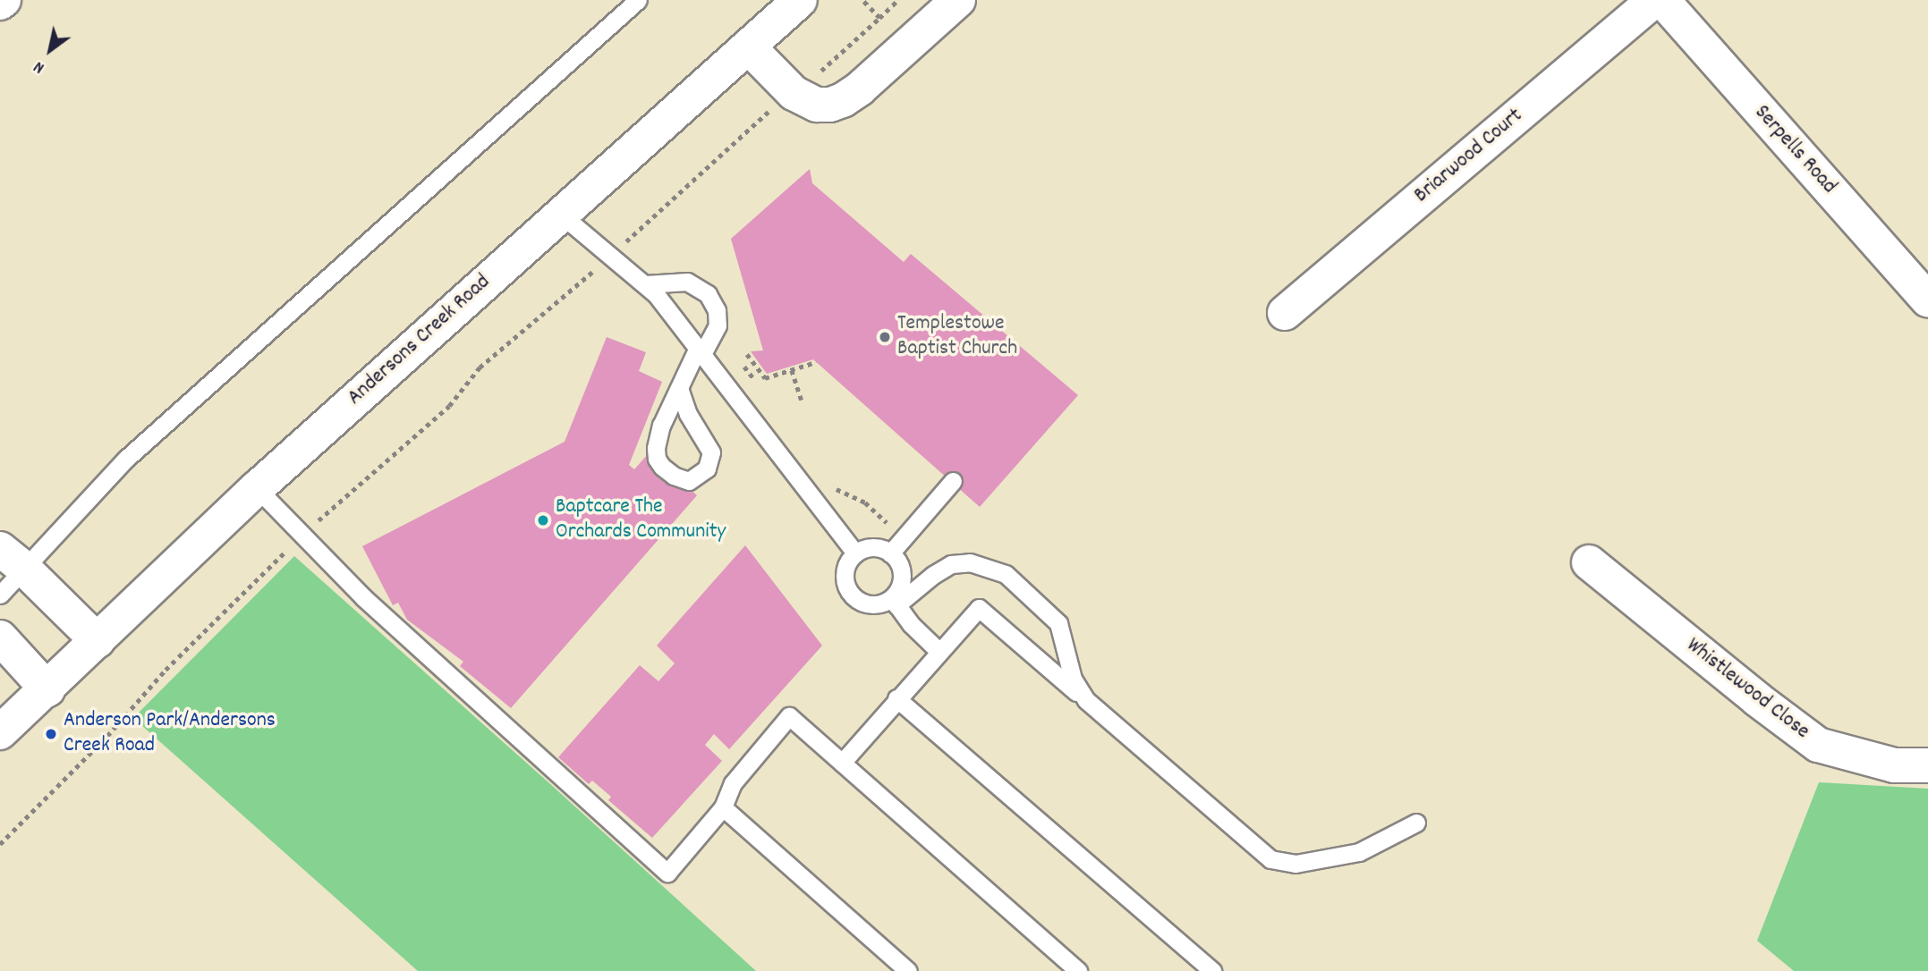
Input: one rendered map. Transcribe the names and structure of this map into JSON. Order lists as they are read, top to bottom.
{
  "streets": {
    "street": [
      "Serpells Road",
      "Briarwood Court",
      "Andersons Creek Road",
      "Whistlewood Close"
    ]
  },
  "places": ["Templestowe Baptist Church", "Baptcare The Orchards Community", "Anderson Park/Andersons Creek Road"],
  "north": "bottom left"
}
